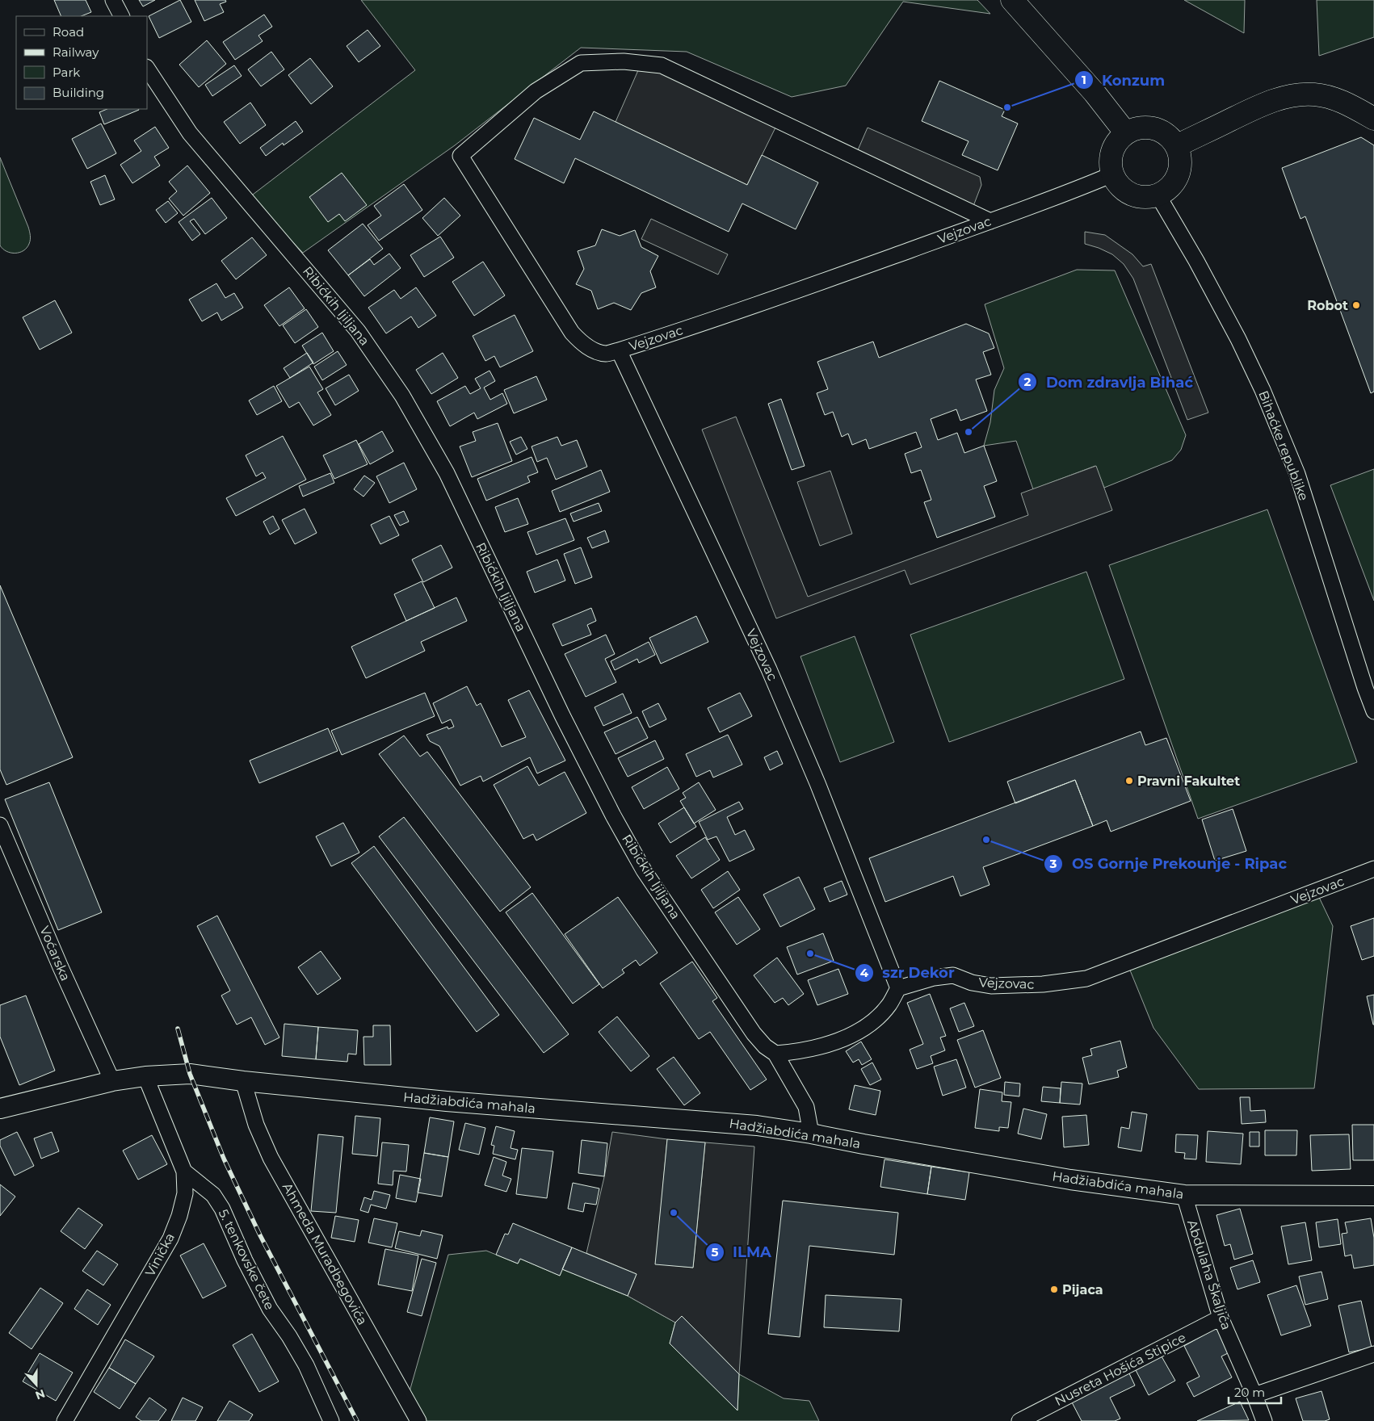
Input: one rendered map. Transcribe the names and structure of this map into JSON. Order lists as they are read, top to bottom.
{
  "streets": {
    "street": [
      "Vejzovac",
      "Ribićkih ljiljana",
      "Bihaćke republike",
      "Voćarska",
      "Hadžiabdića mahala",
      "Ahmeda Muradbegovića",
      "Vinička",
      "5. tenkovske čete",
      "Abdulaha Škaljića",
      "Nusreta Hošića Stipice"
    ]
  },
  "crossings": [
    ["Vejzovac", "Bihaćke republike"],
    ["Ribićkih ljiljana", "Hadžiabdića mahala"],
    ["Voćarska", "Hadžiabdića mahala"],
    ["Hadžiabdića mahala", "Ahmeda Muradbegovića"],
    ["Hadžiabdića mahala", "Vinička"],
    ["Hadžiabdića mahala", "Abdulaha Škaljića"],
    ["Vinička", "5. tenkovske čete"],
    ["Abdulaha Škaljića", "Nusreta Hošića Stipice"]
  ],
  "places": [
    "Konzum",
    "Robot",
    "Dom zdravlja Bihać",
    "Pravni Fakultet",
    "OS Gornje Prekounje - Ripac",
    "szr Dekor",
    "ILMA",
    "Pijaca"
  ],
  "legend": [
    "Road",
    "Railway",
    "Park",
    "Building"
  ],
  "scale_bar": "20 m",
  "north": "bottom"
}
